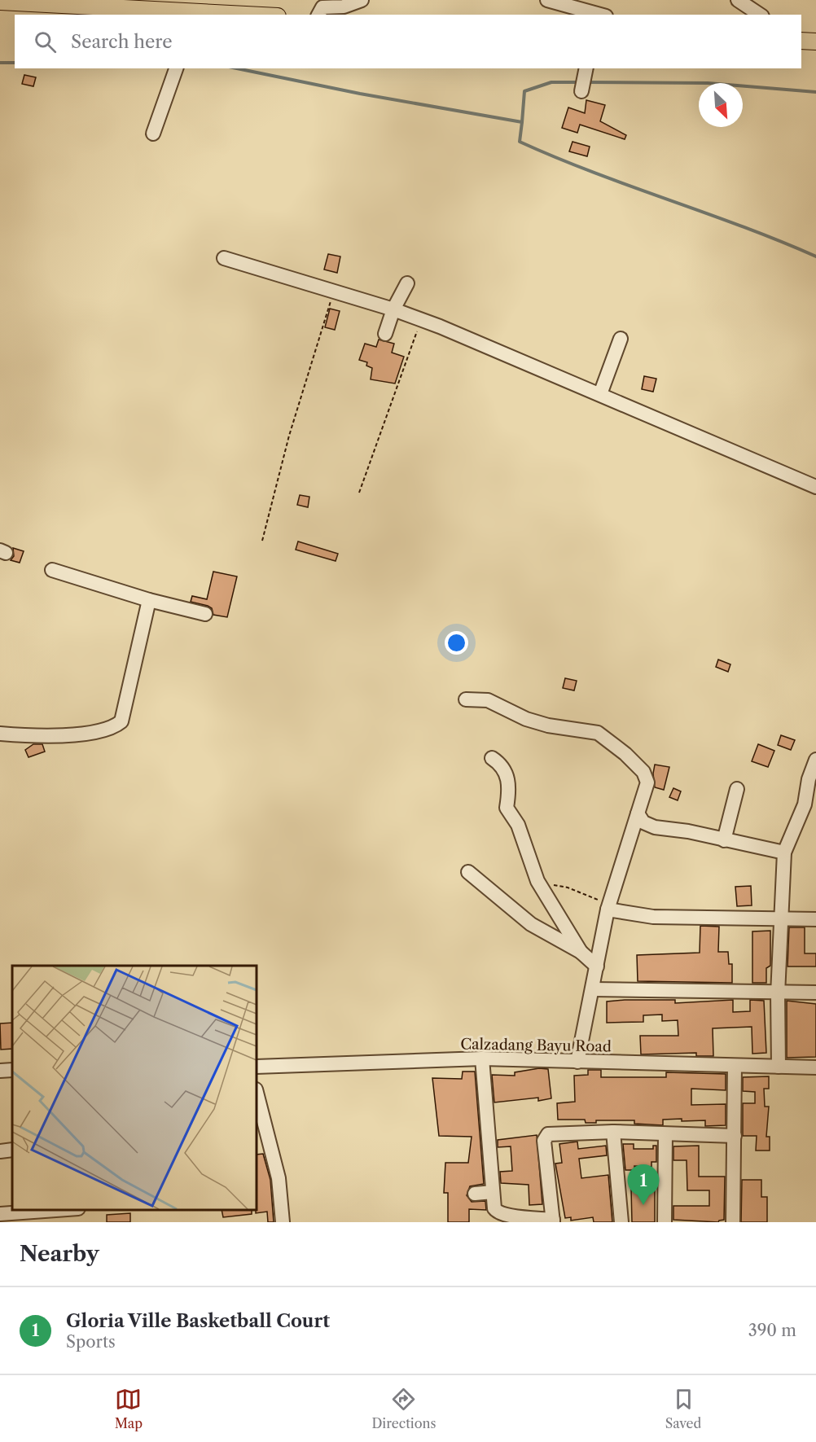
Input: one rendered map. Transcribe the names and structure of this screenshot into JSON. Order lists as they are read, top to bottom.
{
  "streets": {
    "street": ["Calzadang Bayu Road"]
  },
  "north": "bottom right",
  "page": {
    "search": "Search here",
    "pins": "1",
    "heading": "Nearby",
    "list": [
      {
        "mark": "1",
        "name": "Gloria Ville Basketball Court",
        "note": "Sports",
        "value": "390 m"
      }
    ],
    "nav": ["Map", "Directions", "Saved"]
  }
}
